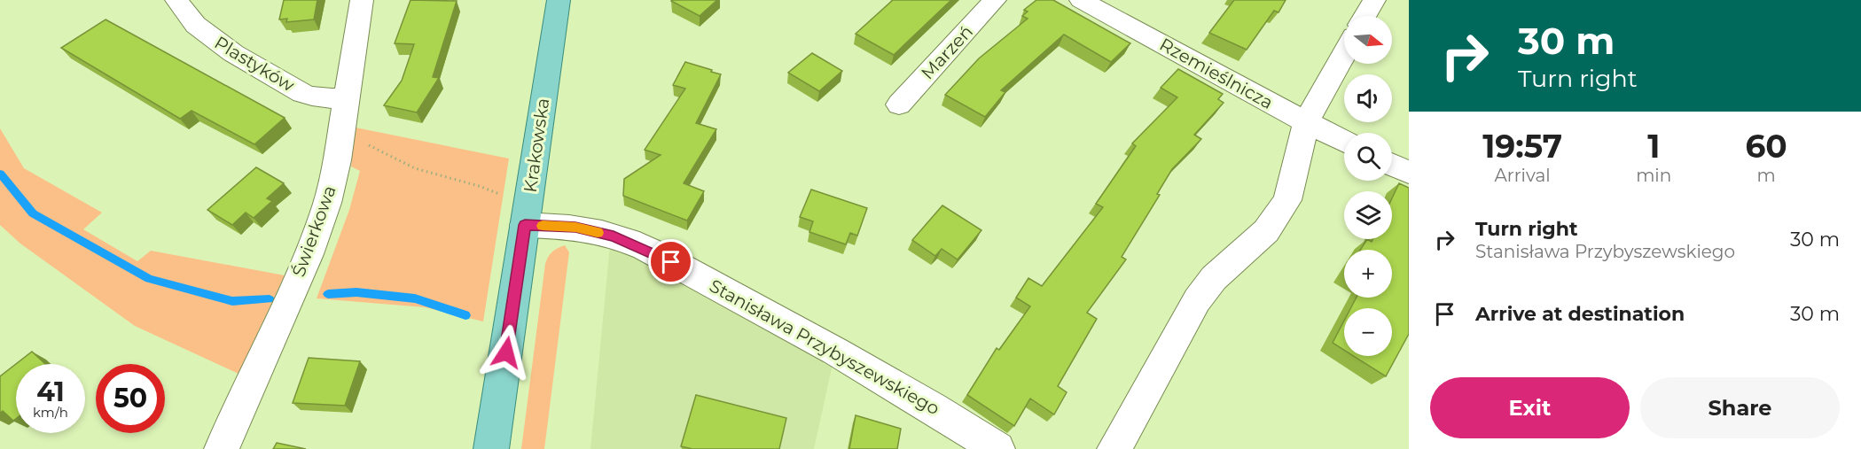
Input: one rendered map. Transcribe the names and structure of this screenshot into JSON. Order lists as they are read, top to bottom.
{
  "streets": {
    "main road": ["Krakowska"],
    "street": [
      "Marzeń",
      "Plastyków",
      "Rzemieślnicza",
      "Świerkowa",
      "Stanisława Przybyszewskiego"
    ]
  },
  "crossings": [
    ["Plastyków", "Świerkowa"],
    ["Krakowska", "Stanisława Przybyszewskiego"]
  ],
  "north": "right",
  "page": {
    "turn": ["30 m", "Turn right"],
    "map_buttons": ["+", "−"],
    "eta": [
      "19:57",
      "Arrival",
      "1",
      "min",
      "60",
      "m"
    ],
    "list": [
      {
        "name": "Turn right",
        "note": "Stanisława Przybyszewskiego",
        "value": "30 m"
      },
      {
        "name": "Arrive at destination",
        "value": "30 m"
      }
    ],
    "speed": "41 km/h",
    "limit": "50",
    "buttons": ["Exit", "Share"]
  }
}
